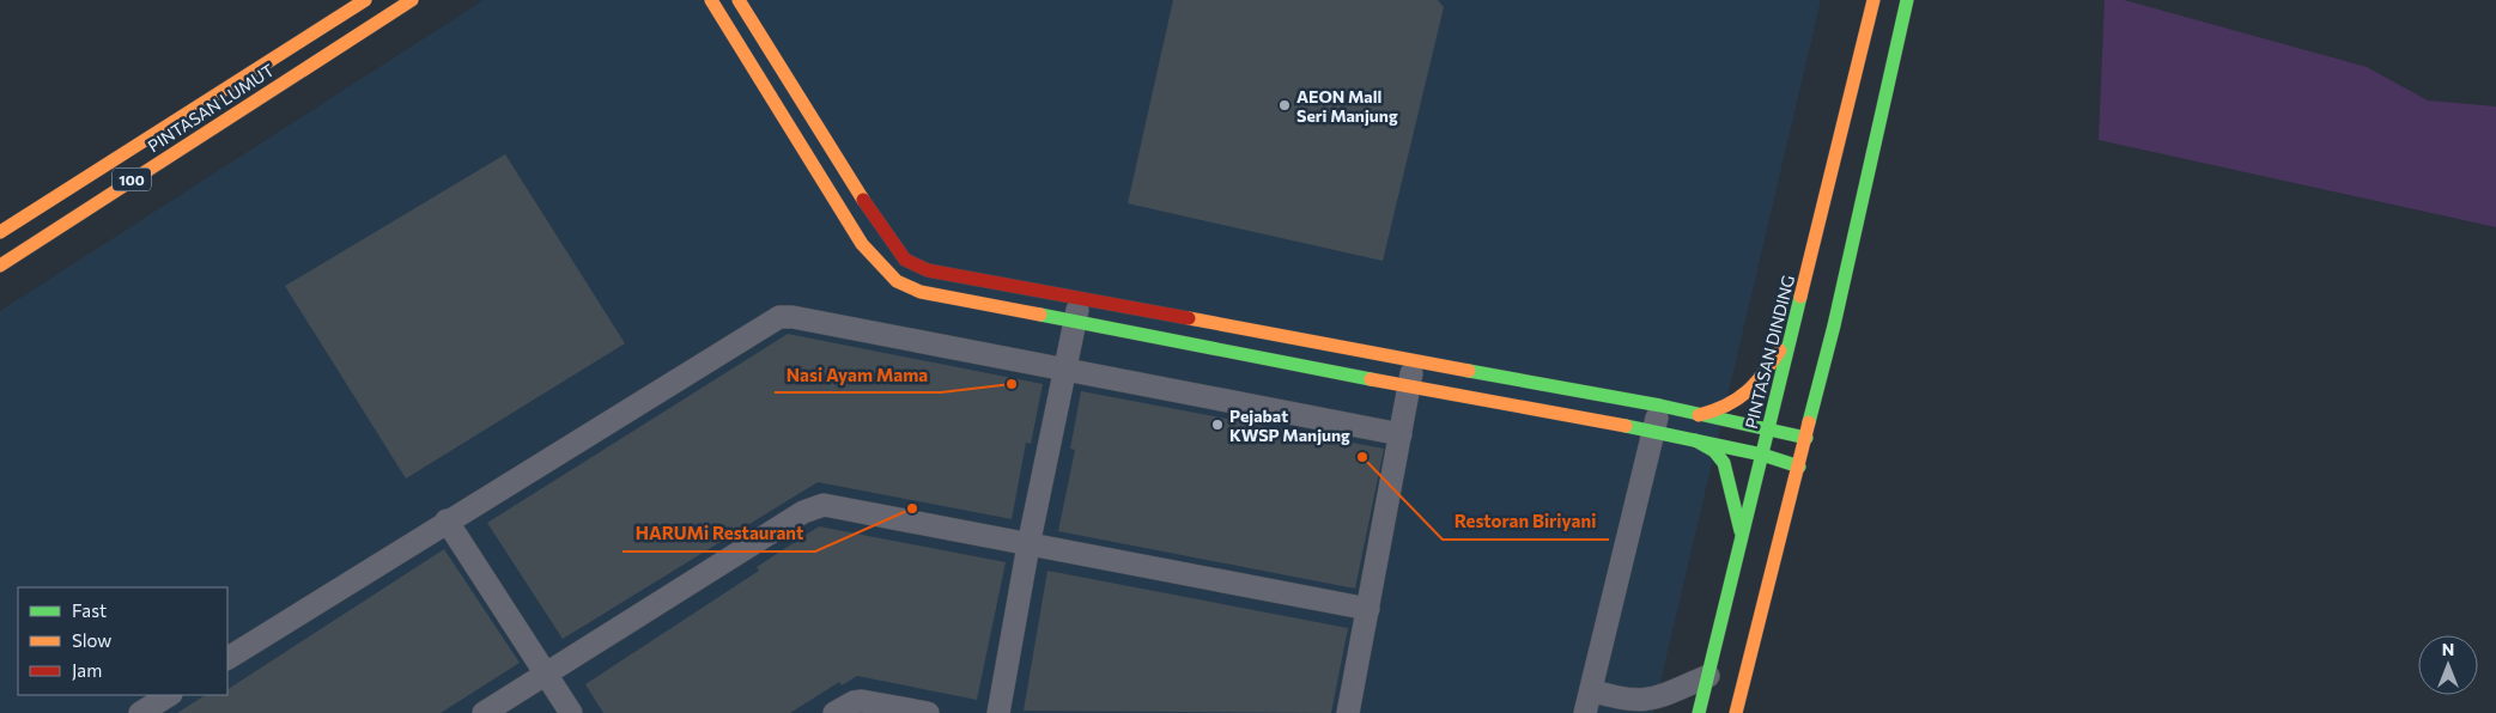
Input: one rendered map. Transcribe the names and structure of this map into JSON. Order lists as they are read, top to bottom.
{
  "streets": {
    "main road": ["PINTASAN LUMUT", "100", "PINTASAN DINDING"]
  },
  "places": [
    "AEON Mall Seri Manjung",
    "Nasi Ayam Mama",
    "Pejabat KWSP Manjung",
    "Restoran Biriyani",
    "HARUMi Restaurant"
  ],
  "legend": ["Fast", "Slow", "Jam"],
  "north": "top"
}
